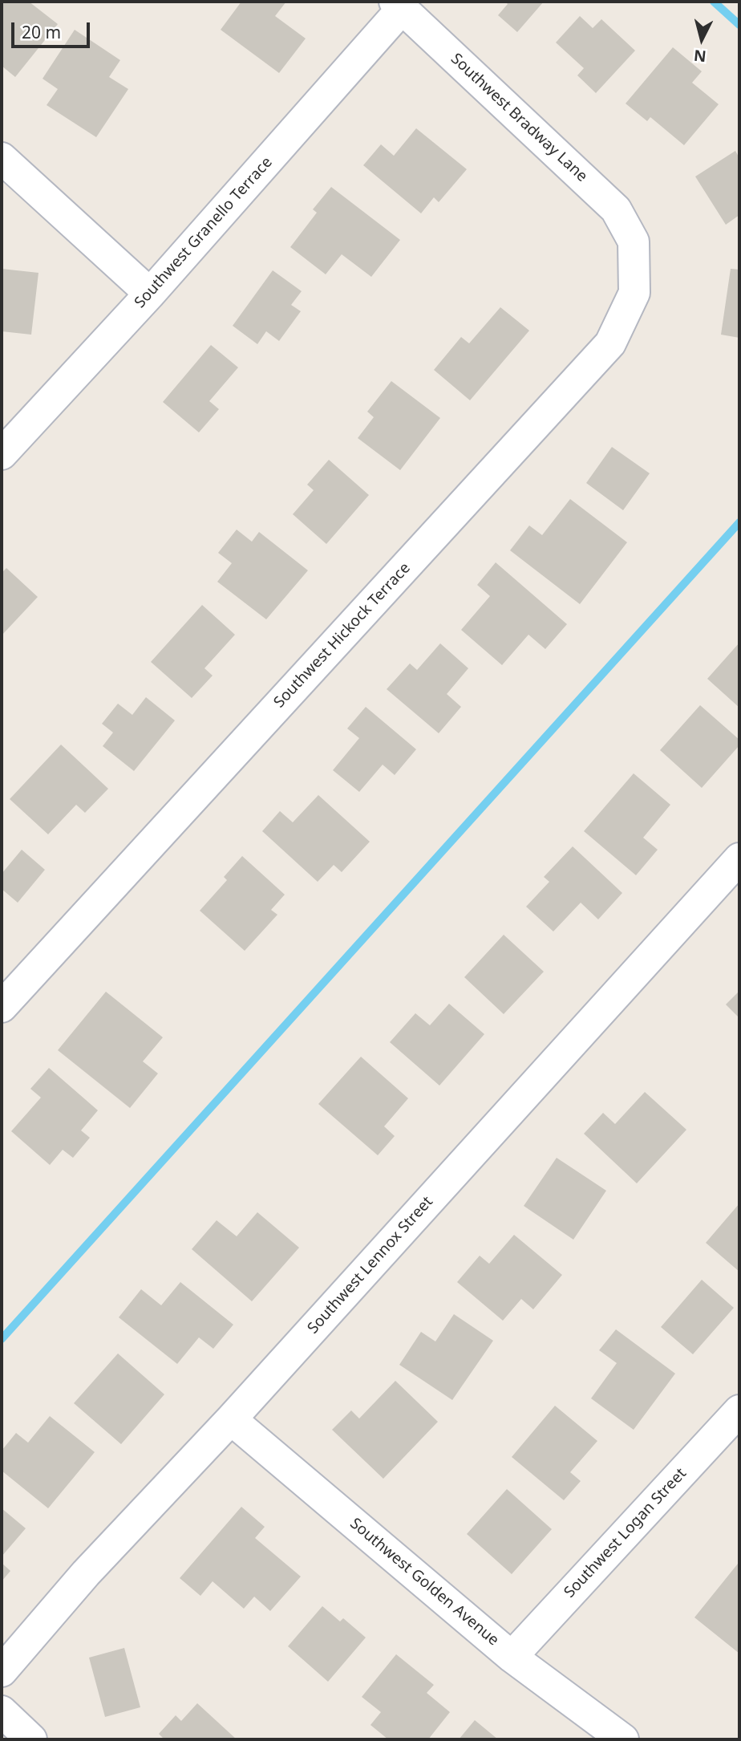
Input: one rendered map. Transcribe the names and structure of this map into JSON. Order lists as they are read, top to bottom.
{
  "streets": {
    "street": [
      "Southwest Bradway Lane",
      "Southwest Granello Terrace",
      "Southwest Hickock Terrace",
      "Southwest Lennox Street",
      "Southwest Logan Street",
      "Southwest Golden Avenue"
    ]
  },
  "crossings": [
    ["Southwest Bradway Lane", "Southwest Granello Terrace"],
    ["Southwest Bradway Lane", "Southwest Hickock Terrace"],
    ["Southwest Lennox Street", "Southwest Golden Avenue"],
    ["Southwest Logan Street", "Southwest Golden Avenue"]
  ],
  "scale_bar": "20 m",
  "north": "bottom"
}
